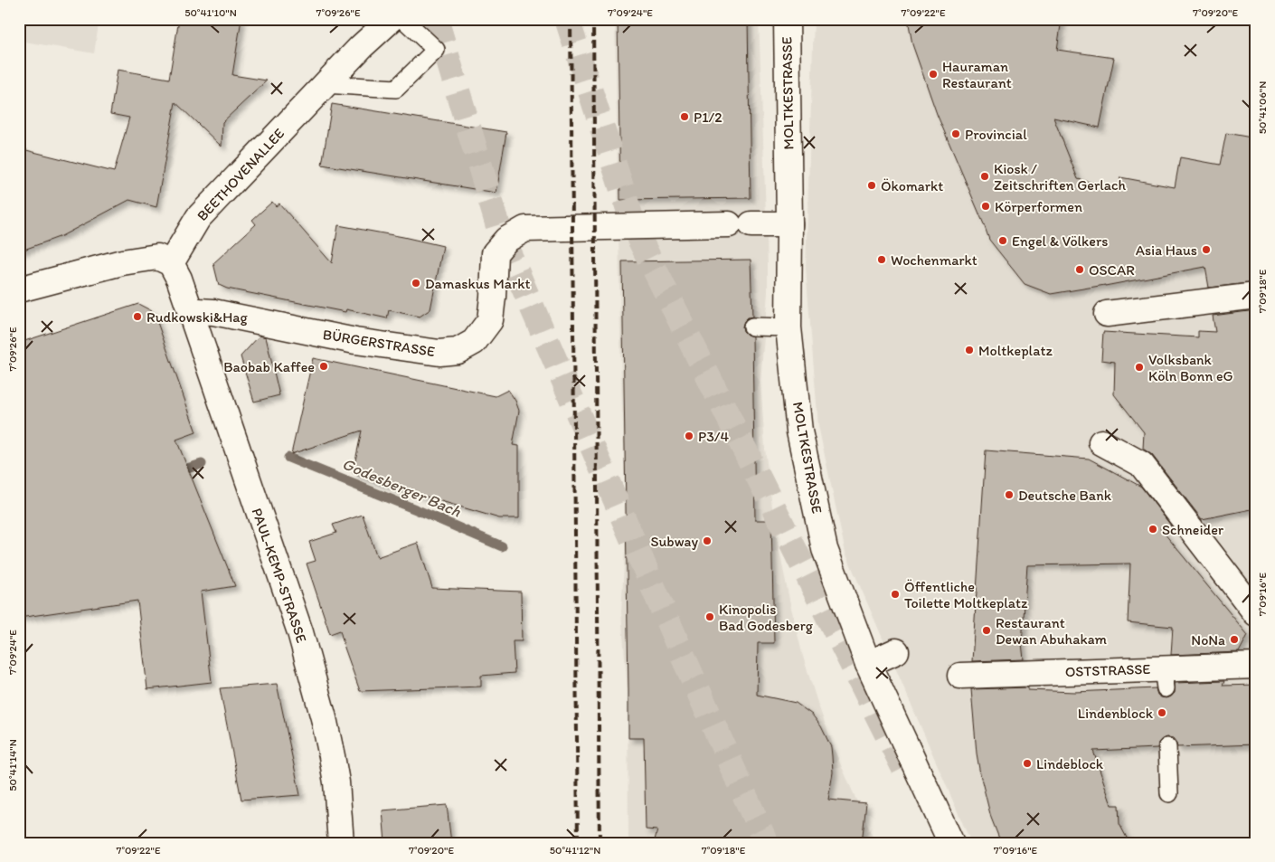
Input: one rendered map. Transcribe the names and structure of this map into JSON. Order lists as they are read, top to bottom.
{
  "streets": {
    "street": [
      "MOLTKESTRASSE",
      "BEETHOVENALLEE",
      "BÜRGERSTRASSE",
      "PAUL-KEMP-STRASSE",
      "OSTSTRASSE"
    ]
  },
  "crossings": [
    ["MOLTKESTRASSE", "BÜRGERSTRASSE"],
    ["BÜRGERSTRASSE", "PAUL-KEMP-STRASSE"]
  ],
  "water": ["Godesberger Bach"],
  "places": [
    "Hauraman Restaurant",
    "P1/2",
    "Provincial",
    "Kiosk / Zeitschriften Gerlach",
    "Ökomarkt",
    "Körperformen",
    "Engel & Völkers",
    "Asia Haus",
    "Wochenmarkt",
    "OSCAR",
    "Damaskus Markt",
    "Rudkowski&Hag",
    "Moltkeplatz",
    "Baobab Kaffee",
    "Volksbank Köln Bonn eG",
    "P3/4",
    "Deutsche Bank",
    "Schneider",
    "Subway",
    "Öffentliche Toilette Moltkeplatz",
    "Kinopolis Bad Godesberg",
    "Restaurant Dewan Abuhakam",
    "NoNa",
    "Lindenblock",
    "Lindeblock"
  ],
  "coordinates": [
    "50°41'10\"N",
    "7°09'26\"E",
    "7°09'24\"E",
    "7°09'22\"E",
    "7°09'20\"E",
    "50°41'06\"N",
    "7°09'18\"E",
    "7°09'16\"E",
    "50°41'14\"N",
    "50°41'12\"N"
  ]
}
